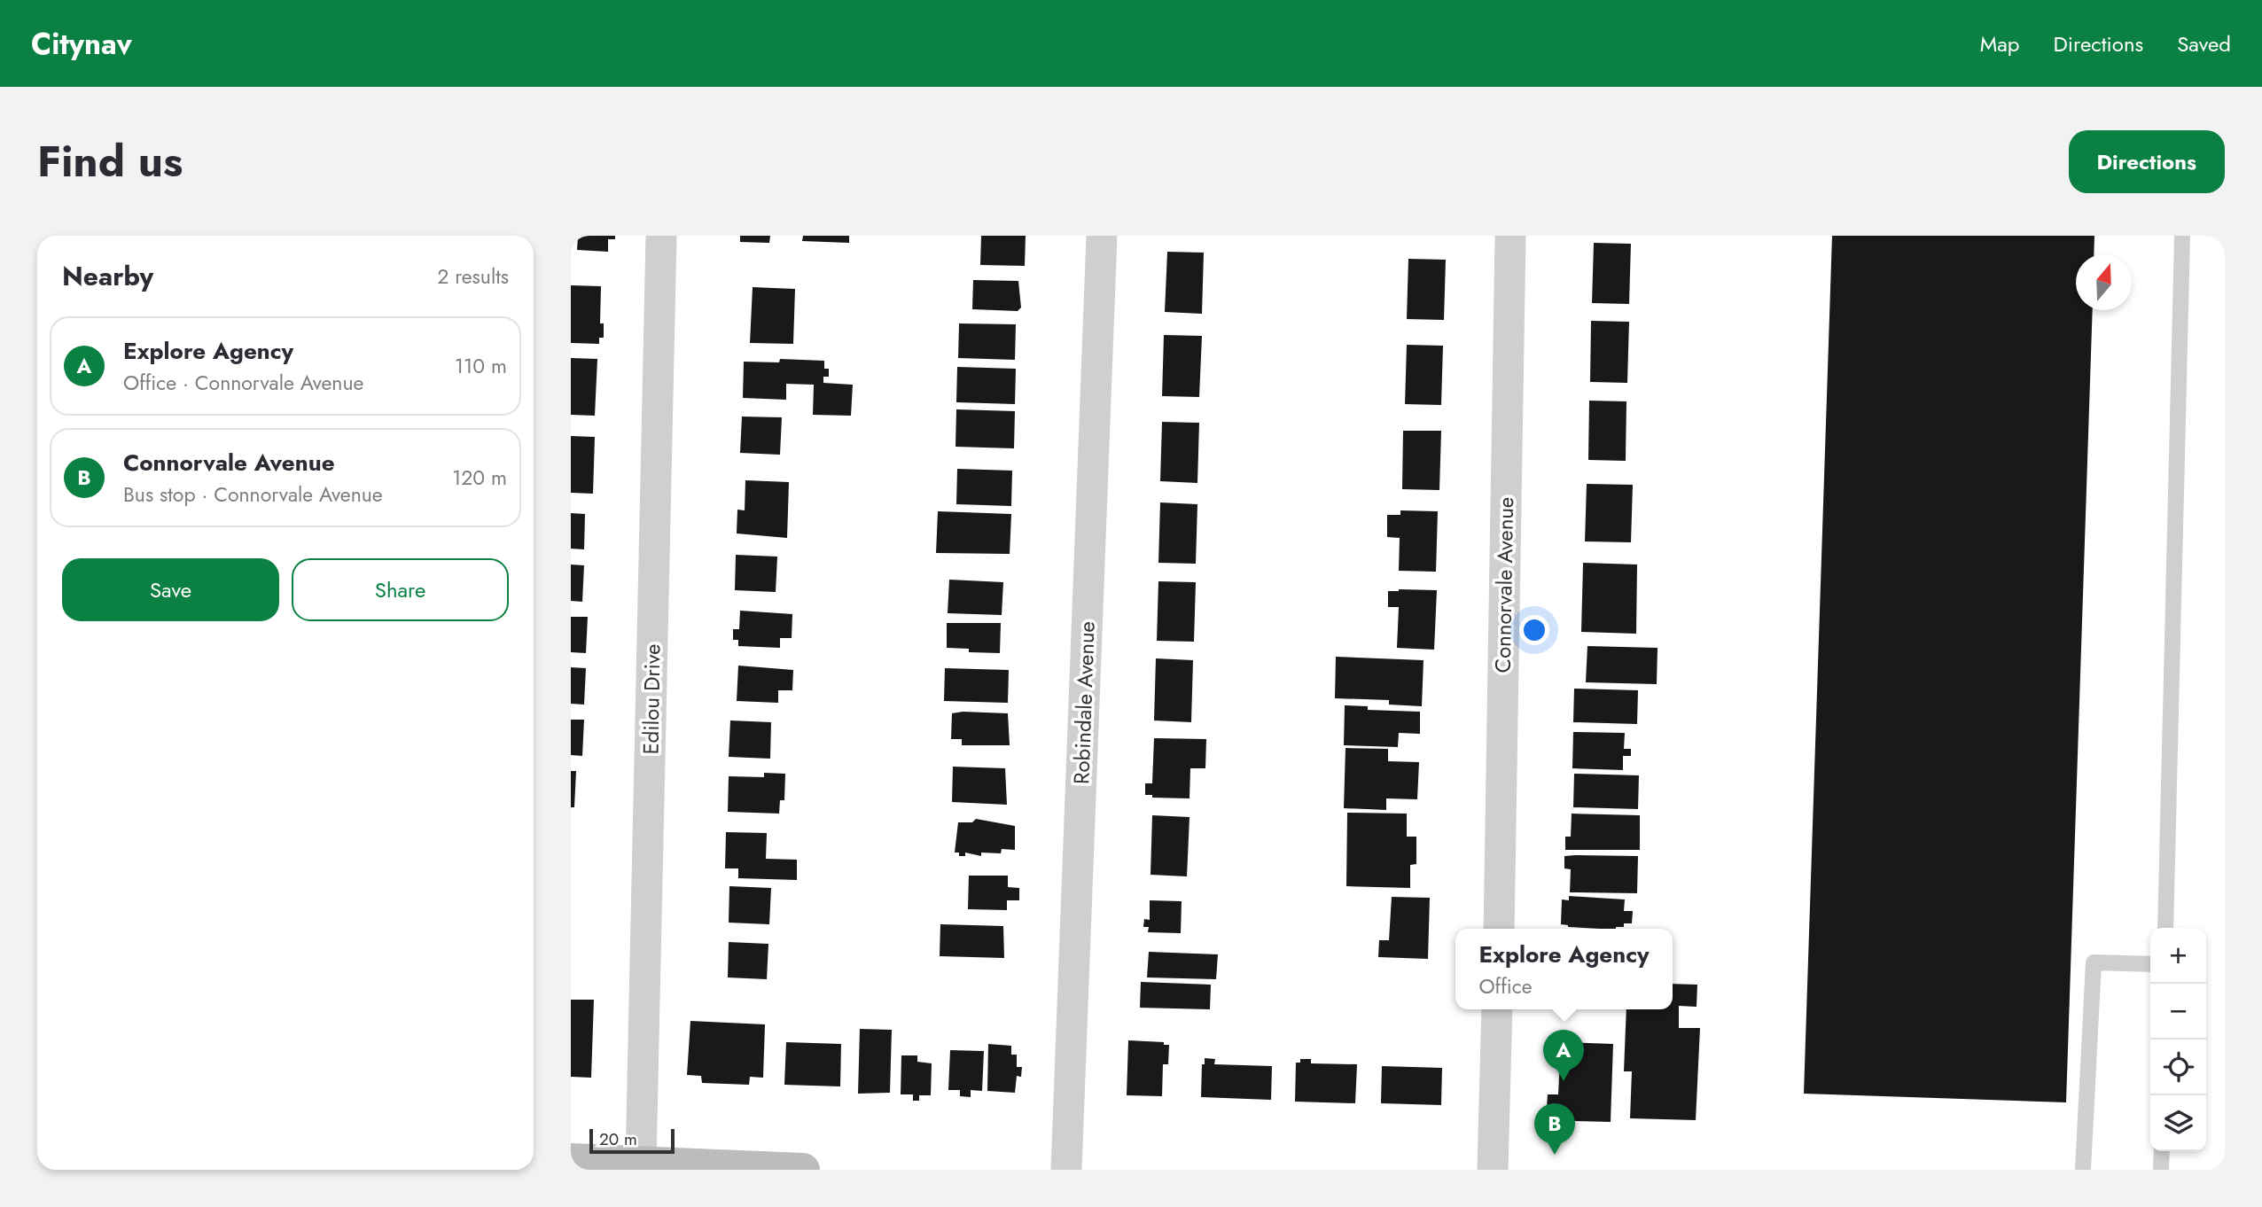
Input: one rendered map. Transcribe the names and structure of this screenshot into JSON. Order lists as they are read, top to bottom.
{
  "streets": {
    "street": ["Connorvale Avenue", "Edilou Drive", "Robindale Avenue"]
  },
  "scale_bar": "20 m",
  "north": "top",
  "page": {
    "header": "Citynav",
    "nav": ["Map", "Directions", "Saved"],
    "title": "Find us",
    "buttons": [
      "Directions",
      ["Save", "Share"]
    ],
    "heading": ["Nearby", "2 results"],
    "list": [
      {
        "mark": "A",
        "name": "Explore Agency",
        "note": "Office · Connorvale Avenue",
        "value": "110 m"
      },
      {
        "mark": "B",
        "name": "Connorvale Avenue",
        "note": "Bus stop · Connorvale Avenue",
        "value": "120 m"
      }
    ],
    "map_buttons": ["+", "−"],
    "popup": ["Explore Agency", "Office"],
    "pins": ["A", "B"],
    "scale": "20 m"
  }
}
